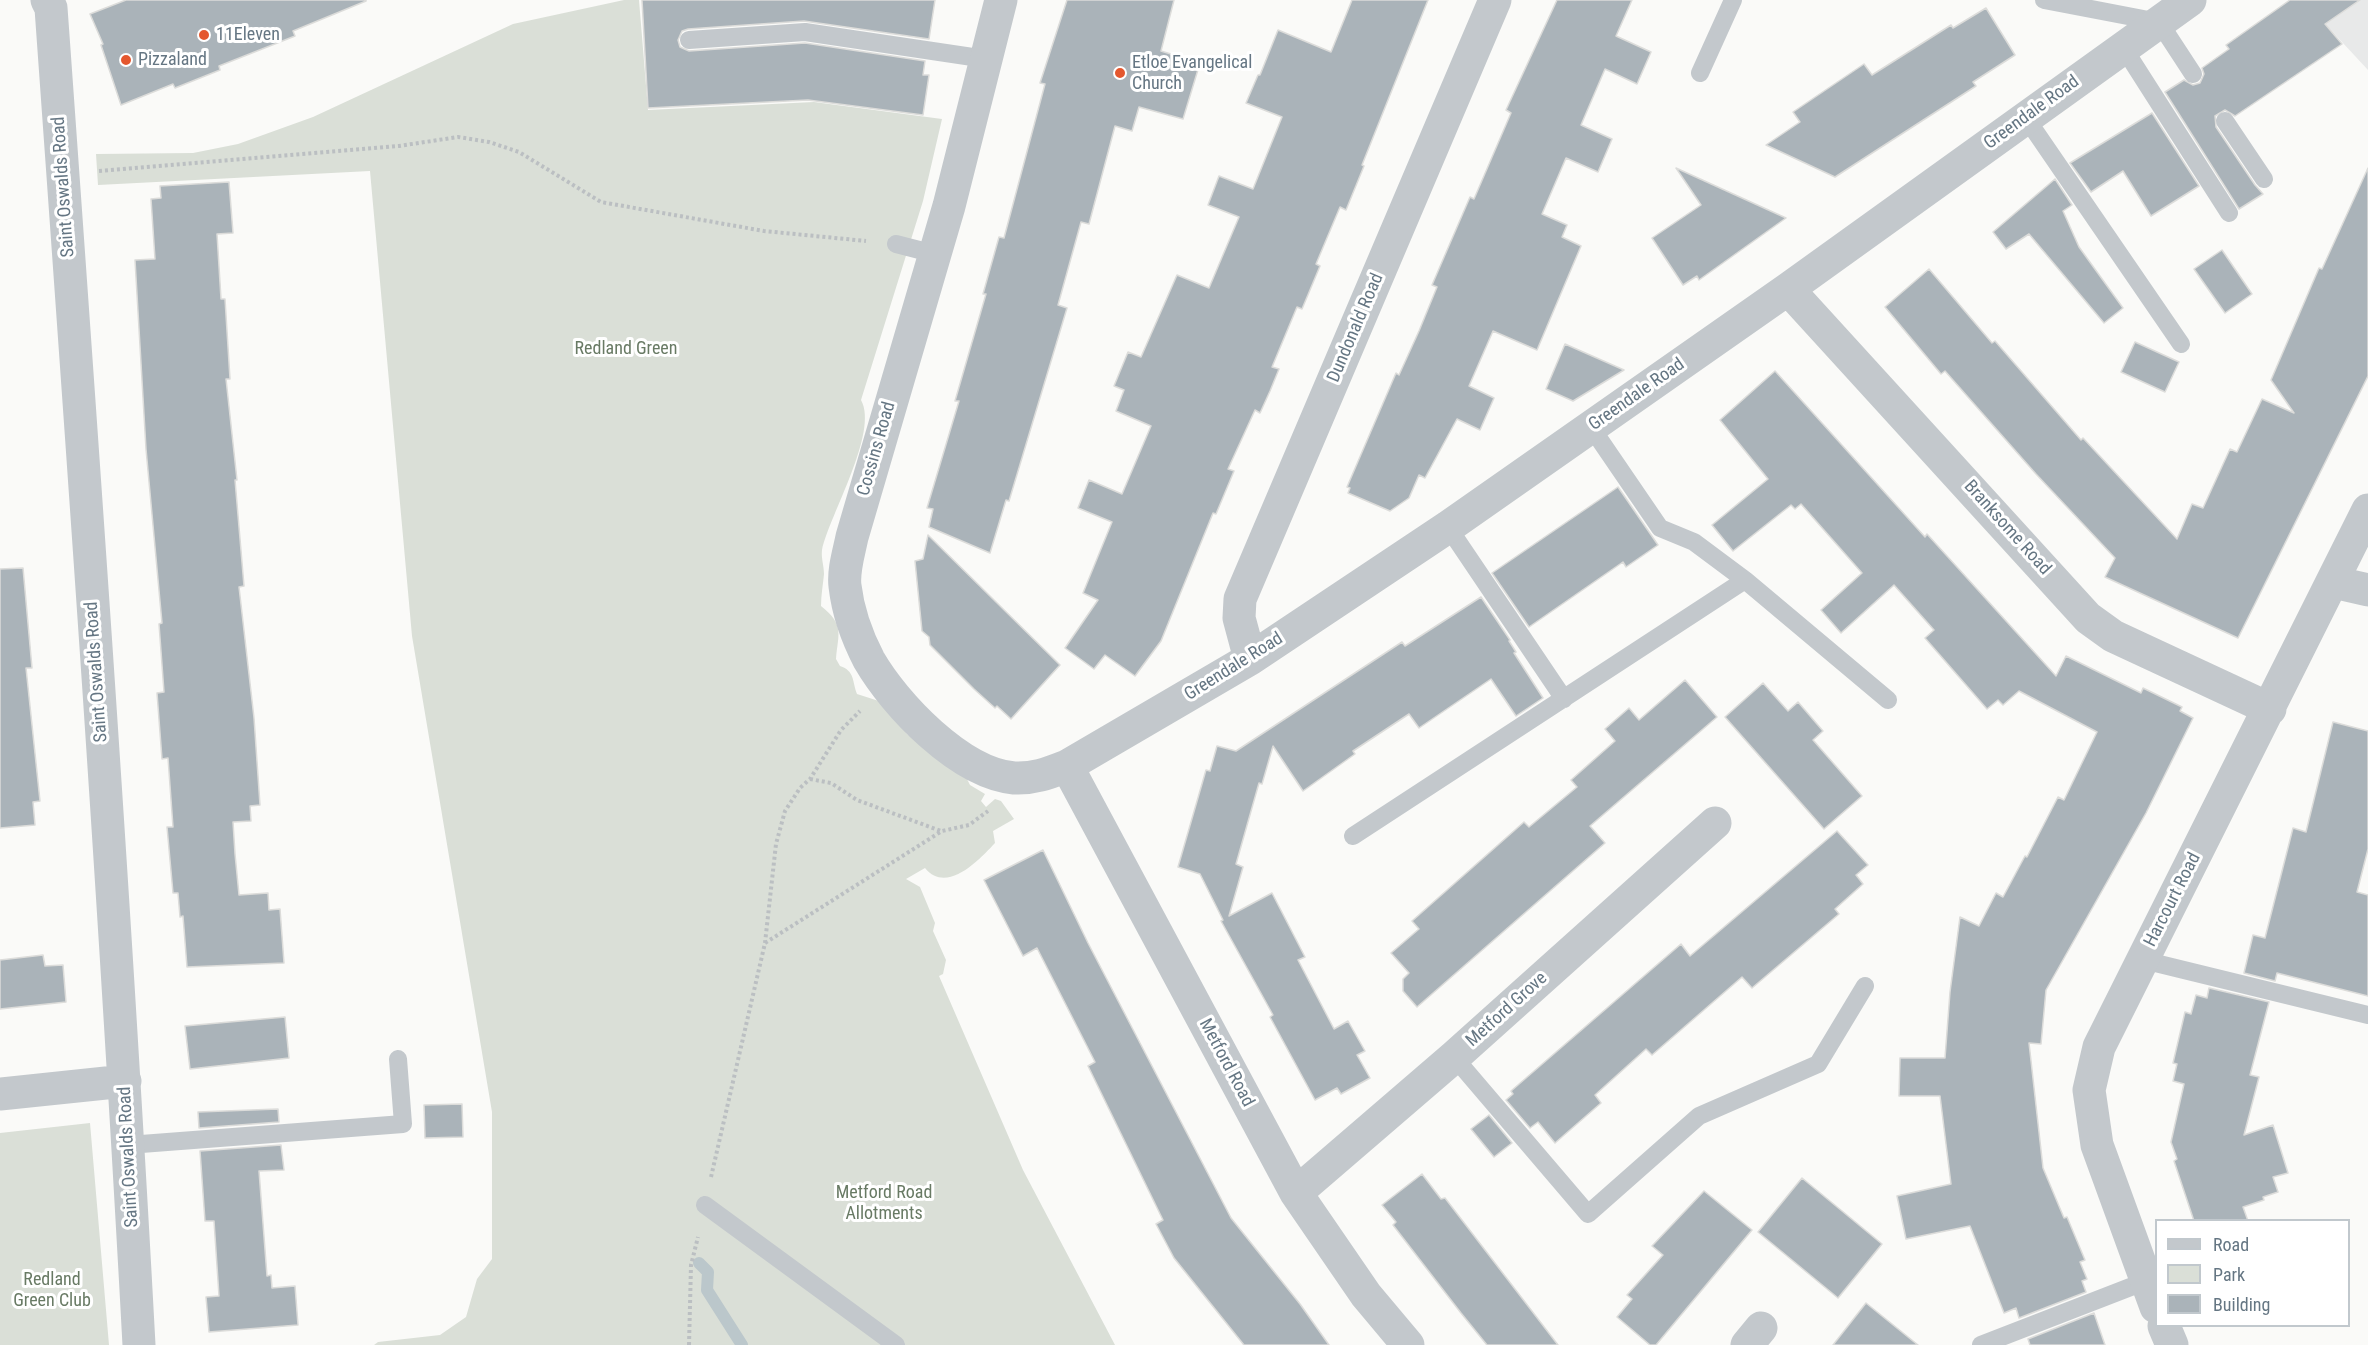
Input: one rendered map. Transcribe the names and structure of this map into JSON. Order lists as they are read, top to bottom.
{
  "streets": {
    "street": [
      "Greendale Road",
      "Saint Oswalds Road",
      "Dundonald Road",
      "Cossins Road",
      "Branksome Road",
      "Harcourt Road",
      "Metford Grove",
      "Metford Road"
    ]
  },
  "crossings": [
    ["Greendale Road", "Dundonald Road"],
    ["Greendale Road", "Cossins Road"],
    ["Greendale Road", "Branksome Road"],
    ["Greendale Road", "Metford Road"],
    ["Cossins Road", "Metford Road"],
    ["Branksome Road", "Harcourt Road"],
    ["Metford Grove", "Metford Road"]
  ],
  "parks": ["Redland Green", "Metford Road Allotments", "Redland Green Club"],
  "places": ["11Eleven", "Pizzaland", "Etloe Evangelical Church"],
  "legend": ["Road", "Park", "Building"]
}
